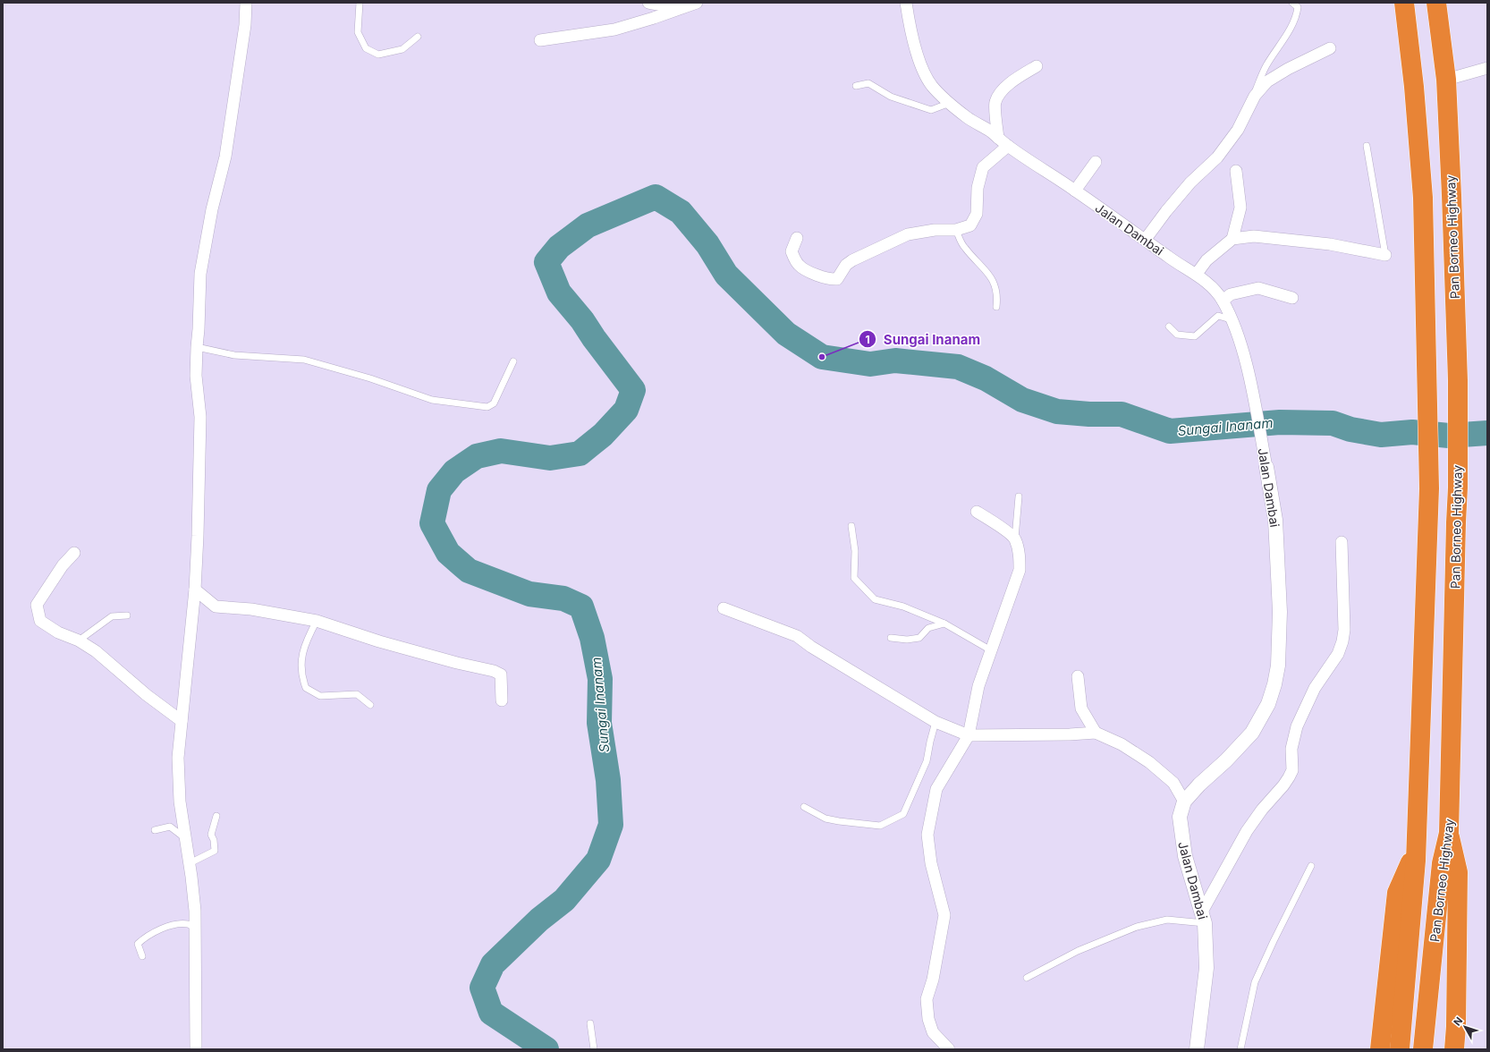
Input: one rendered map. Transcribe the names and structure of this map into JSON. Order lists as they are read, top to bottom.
{
  "streets": {
    "highway": ["Pan Borneo Highway"],
    "street": ["Jalan Dambai"]
  },
  "water": ["Sungai Inanam"],
  "places": ["Sungai Inanam"],
  "north": "top left"
}
